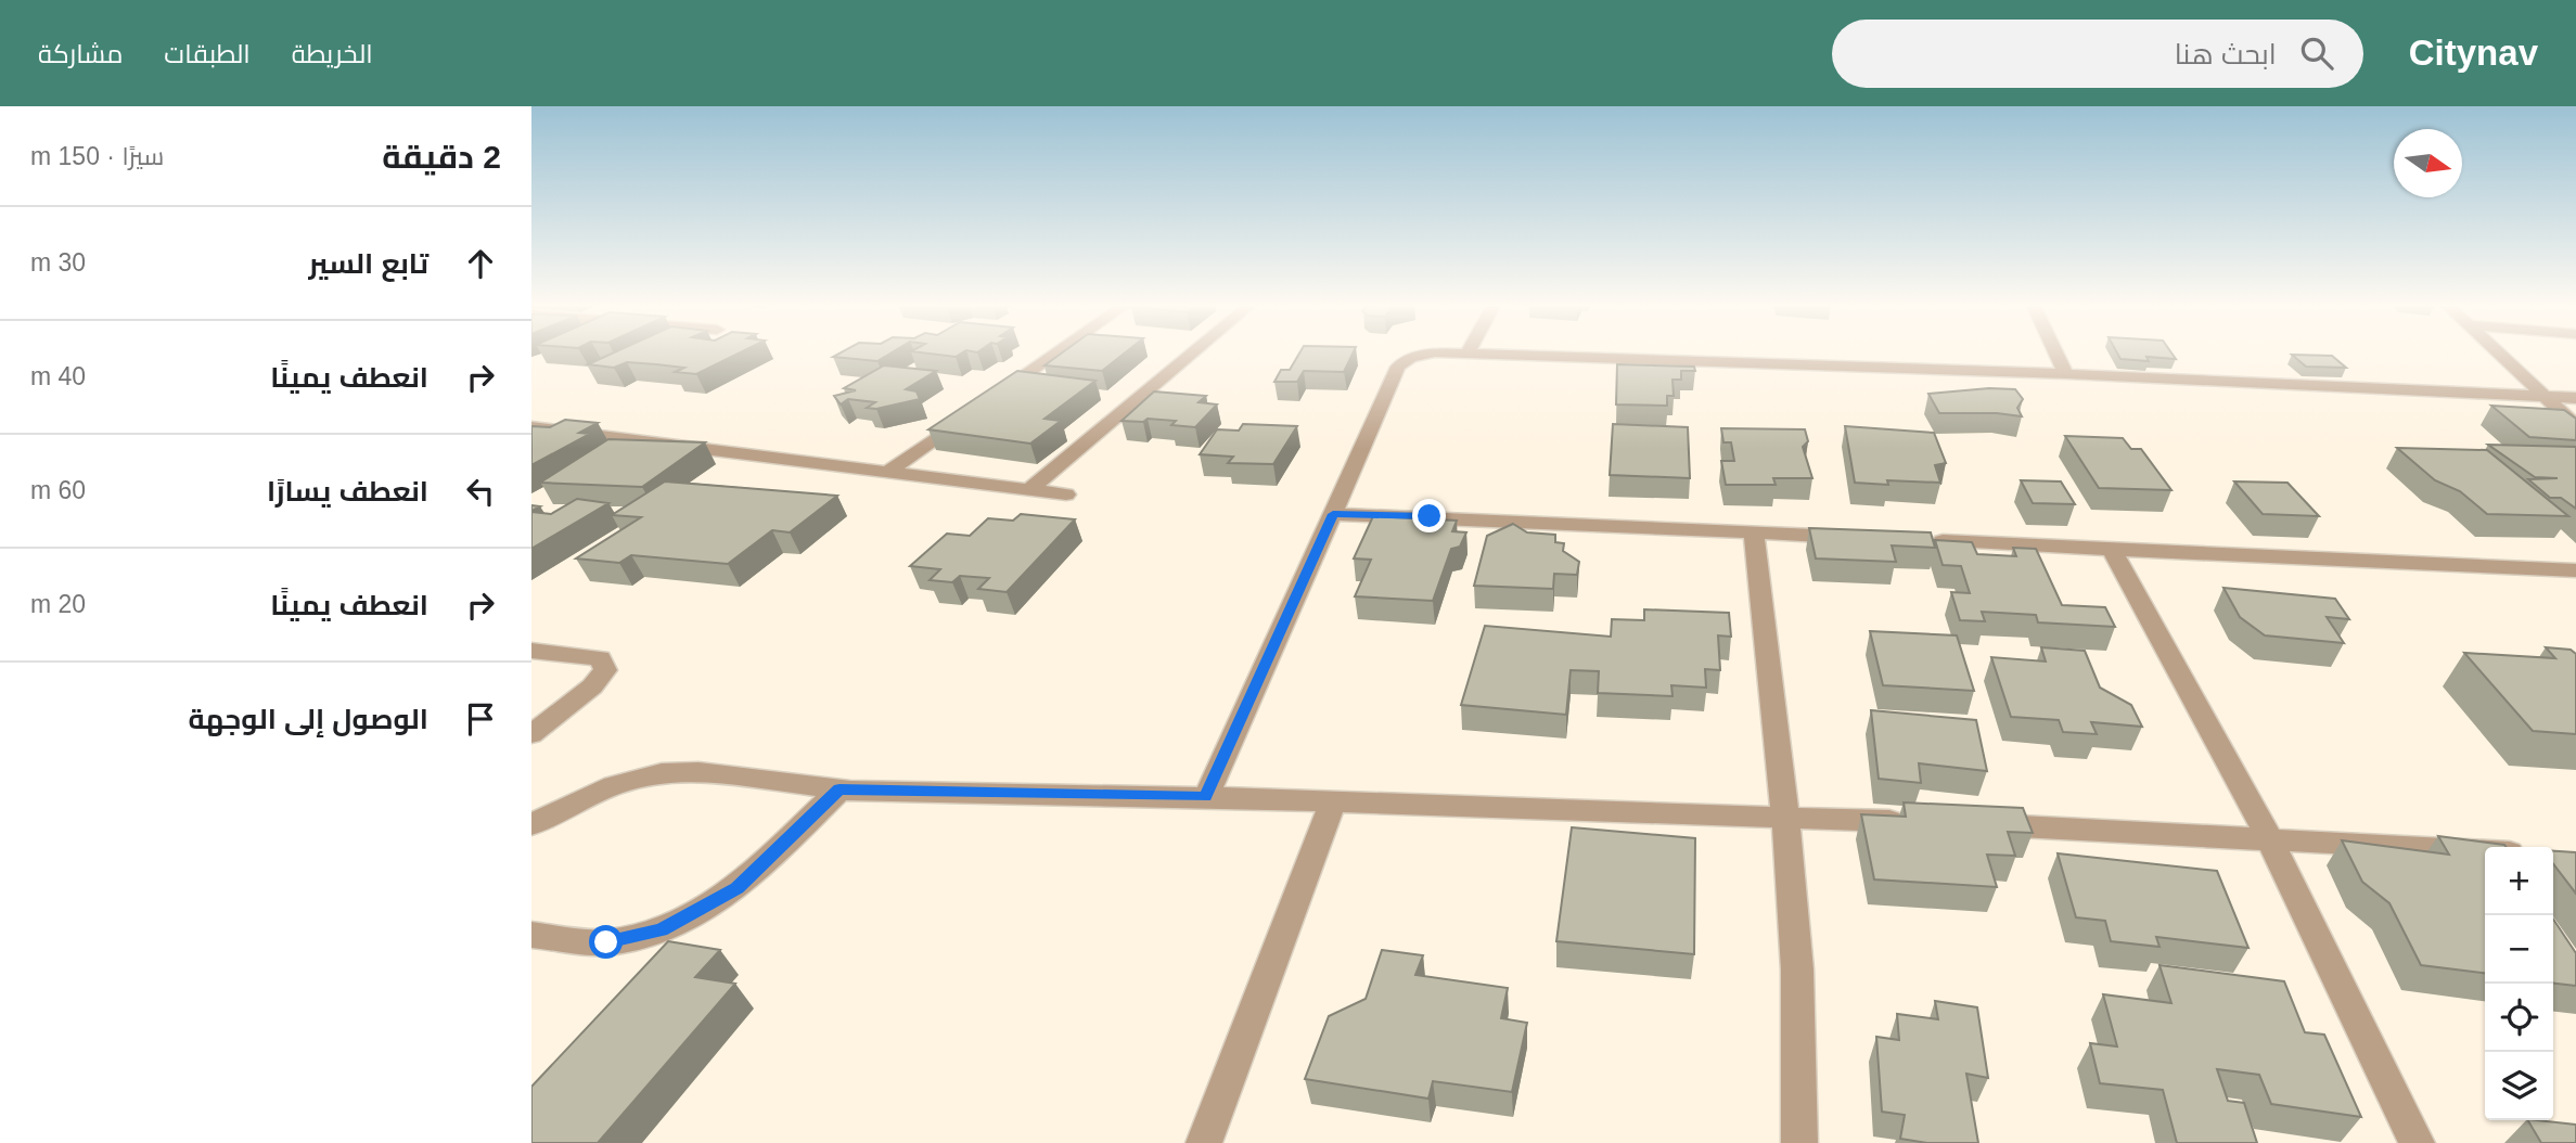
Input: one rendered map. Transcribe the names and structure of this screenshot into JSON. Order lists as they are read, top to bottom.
{
  "north": "right",
  "page": {
    "header": "Citynav",
    "search": "ابحث هنا",
    "nav": ["الخريطة", "الطبقات", "مشاركة"],
    "heading": ["2 دقيقة", "سيرًا · 150 m"],
    "list": [
      ["تابع السير", "30 m"],
      ["انعطف يمينًا", "40 m"],
      ["انعطف يسارًا", "60 m"],
      ["انعطف يمينًا", "20 m"],
      "الوصول إلى الوجهة"
    ],
    "map_buttons": ["+", "−"]
  }
}
